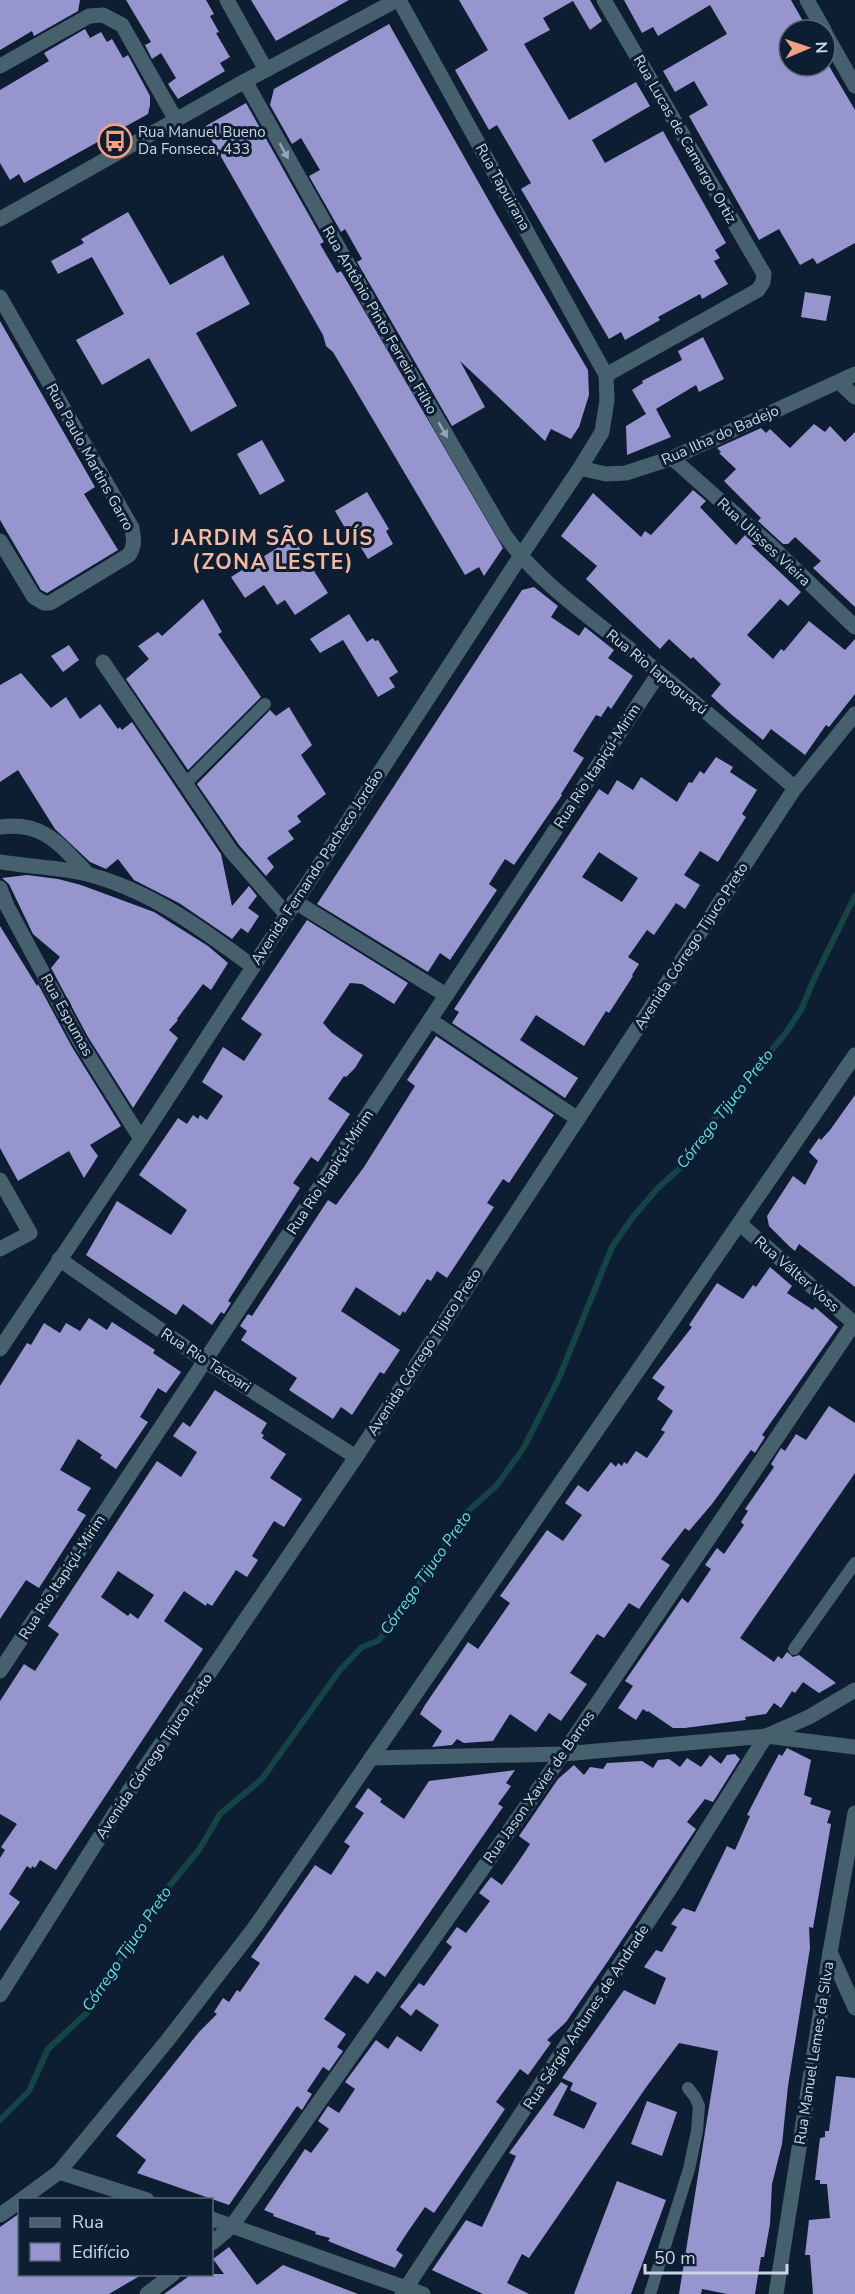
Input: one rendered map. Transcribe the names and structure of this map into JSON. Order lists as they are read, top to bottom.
{
  "streets": {
    "street": [
      "Rua Lucas de Camargo Ortiz",
      "Rua Tapuirana",
      "Rua Antônio Pinto Ferreira Filho",
      "Rua Ilha do Badejo",
      "Rua Paulo Martins Garro",
      "Rua Ulisses Vieira",
      "Rua Rio Iapoguaçú",
      "Rua Rio Itapiçú-Mirim",
      "Avenida Fernando Pacheco Jordão",
      "Avenida Córrego Tijuco Preto",
      "Rua Espumas",
      "Rua Válter Voss",
      "Rua Rio Tacoari",
      "Rua Jason Xavier de Barros",
      "Rua Sérgio Antunes de Andrade",
      "Rua Manuel Lemes da Silva"
    ]
  },
  "crossings": [
    ["Rua Lucas de Camargo Ortiz", "Rua Tapuirana"],
    ["Rua Lucas de Camargo Ortiz", "Avenida Fernando Pacheco Jordão"],
    ["Rua Tapuirana", "Avenida Fernando Pacheco Jordão"],
    ["Rua Antônio Pinto Ferreira Filho", "Rua Rio Iapoguaçú"],
    ["Rua Antônio Pinto Ferreira Filho", "Avenida Fernando Pacheco Jordão"],
    ["Rua Ilha do Badejo", "Rua Ulisses Vieira"],
    ["Rua Ilha do Badejo", "Avenida Fernando Pacheco Jordão"],
    ["Rua Rio Iapoguaçú", "Rua Rio Itapiçú-Mirim"],
    ["Rua Rio Iapoguaçú", "Avenida Fernando Pacheco Jordão"],
    ["Rua Rio Iapoguaçú", "Avenida Córrego Tijuco Preto"],
    ["Rua Rio Itapiçú-Mirim", "Rua Rio Tacoari"],
    ["Avenida Fernando Pacheco Jordão", "Rua Espumas"],
    ["Avenida Fernando Pacheco Jordão", "Rua Rio Tacoari"],
    ["Avenida Córrego Tijuco Preto", "Rua Rio Tacoari"],
    ["Rua Válter Voss", "Rua Jason Xavier de Barros"]
  ],
  "one_way": ["Rua Antônio Pinto Ferreira Filho"],
  "districts": ["JARDIM SÃO LUÍS (ZONA LESTE)"],
  "water": ["Córrego Tijuco Preto"],
  "places": {
    "bus stop": ["Rua Manuel Bueno Da Fonseca, 433"]
  },
  "legend": ["Rua", "Edifício"],
  "scale_bar": "50 m",
  "north": "right"
}
